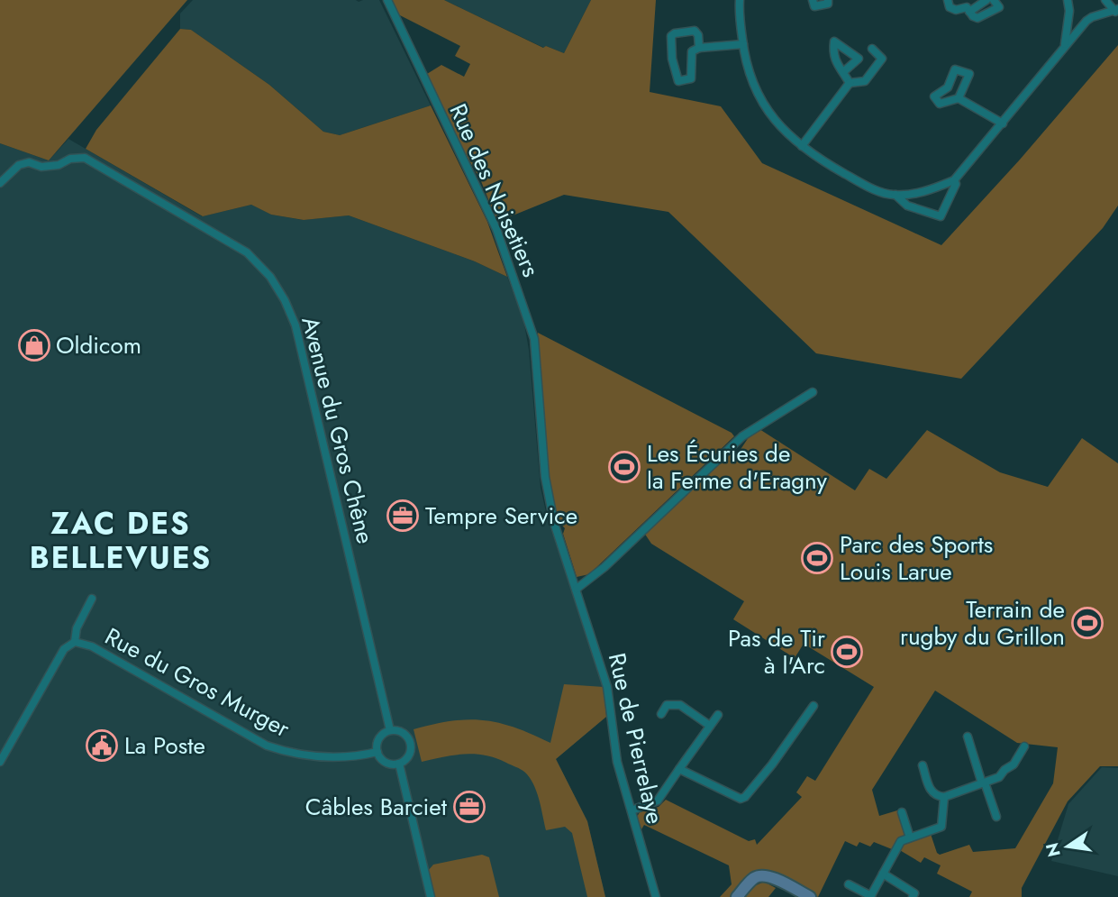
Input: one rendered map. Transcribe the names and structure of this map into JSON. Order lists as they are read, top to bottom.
{
  "streets": {
    "street": [
      "Rue des Noisetiers",
      "Avenue du Gros Chêne",
      "Rue du Gros Murger",
      "Rue de Pierrelaye"
    ]
  },
  "crossings": [
    ["Rue des Noisetiers", "Rue de Pierrelaye"],
    ["Avenue du Gros Chêne", "Rue du Gros Murger"]
  ],
  "districts": ["ZAC DES BELLEVUES"],
  "places": {
    "shop": ["Oldicom"],
    "sports": [
      "Les Écuries de la Ferme d'Eragny",
      "Parc des Sports Louis Larue",
      "Terrain de rugby du Grillon",
      "Pas de Tir à l'Arc"
    ],
    "office": ["Tempre Service", "Câbles Barciet"],
    "public building": ["La Poste"]
  },
  "north": "left"
}
